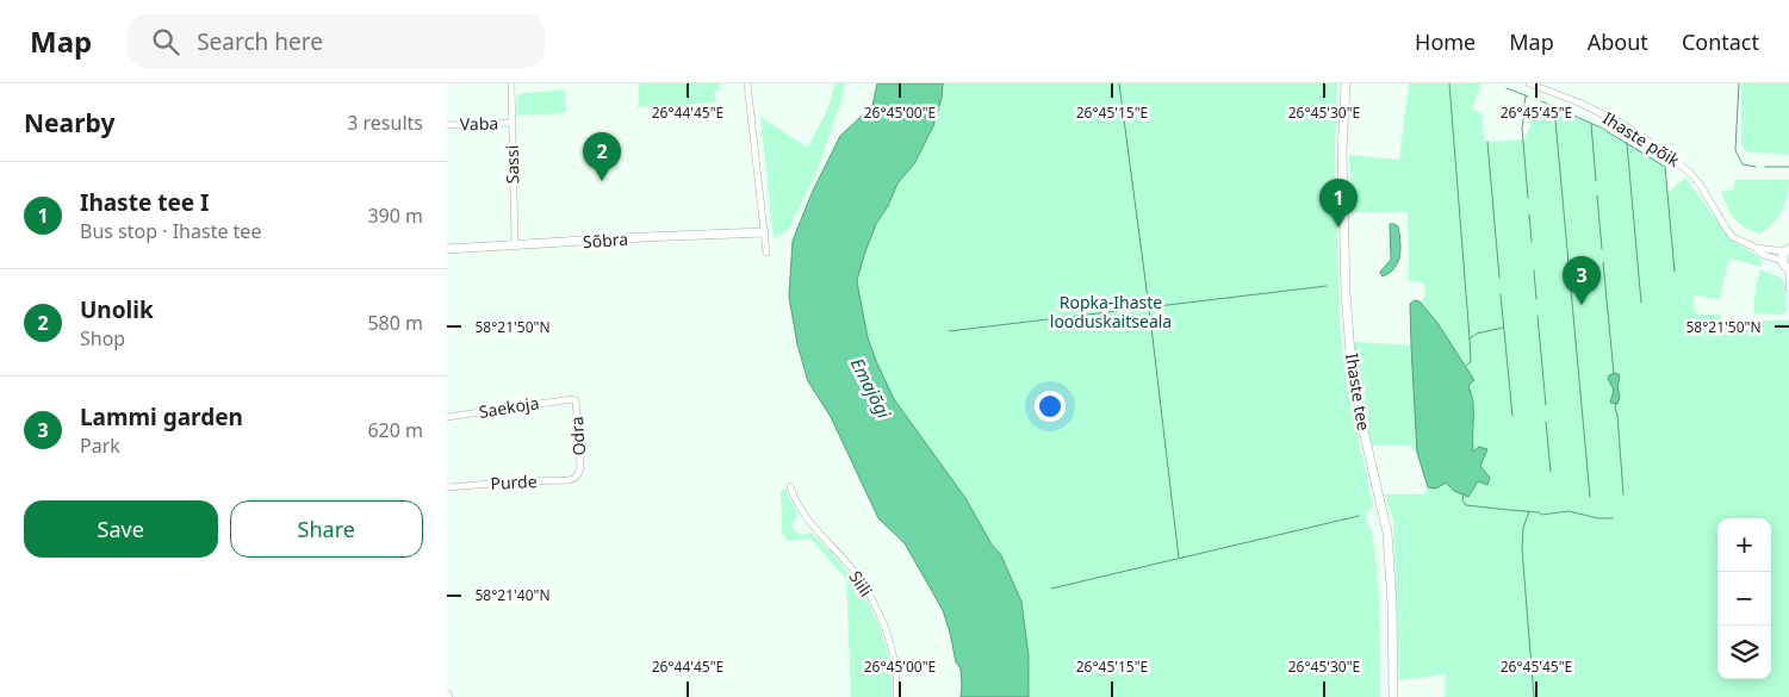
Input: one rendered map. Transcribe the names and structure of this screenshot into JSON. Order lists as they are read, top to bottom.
{
  "streets": {
    "street": [
      "Vaba",
      "Ihaste põik",
      "Sassi",
      "Sõbra",
      "Ihaste tee",
      "Saekoja",
      "Odra",
      "Purde",
      "Siili"
    ]
  },
  "crossings": [
    ["Vaba", "Sassi"],
    ["Sassi", "Sõbra"],
    ["Saekoja", "Odra"],
    ["Odra", "Purde"]
  ],
  "water": ["Emajõgi"],
  "parks": ["Ropka-Ihaste looduskaitseala"],
  "page": {
    "header": "Map",
    "search": "Search here",
    "nav": [
      "Home",
      "Map",
      "About",
      "Contact"
    ],
    "heading": ["Nearby", "3 results"],
    "pins": ["2", "1", "3"],
    "list": [
      {
        "mark": "1",
        "name": "Ihaste tee I",
        "note": "Bus stop · Ihaste tee",
        "value": "390 m"
      },
      {
        "mark": "2",
        "name": "Unolik",
        "note": "Shop",
        "value": "580 m"
      },
      {
        "mark": "3",
        "name": "Lammi garden",
        "note": "Park",
        "value": "620 m"
      }
    ],
    "buttons": ["Save", "Share"],
    "map_buttons": ["+", "−"]
  },
  "coordinates": [
    "26°44'45\"E",
    "26°45'00\"E",
    "26°45'15\"E",
    "26°45'30\"E",
    "26°45'45\"E",
    "58°21'50\"N",
    "58°21'40\"N"
  ]
}
